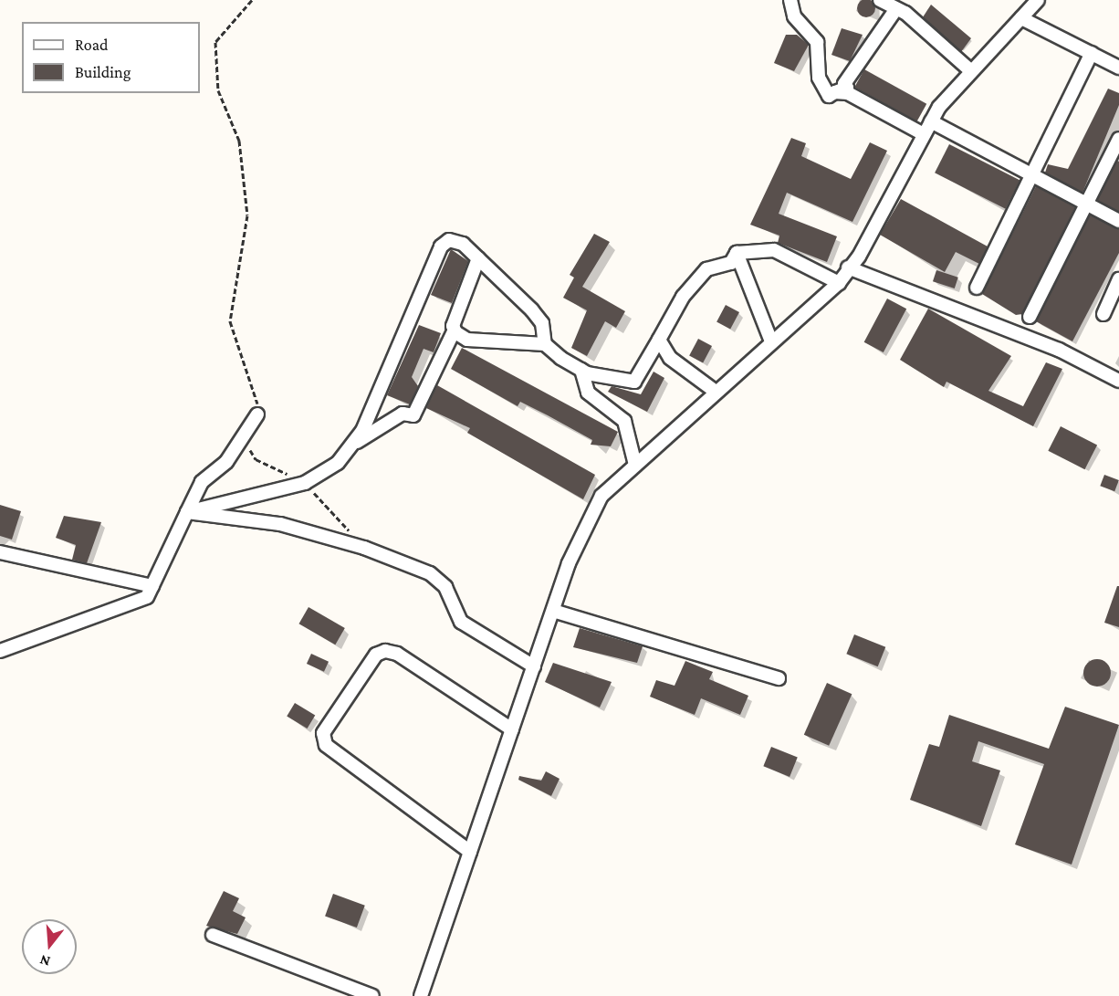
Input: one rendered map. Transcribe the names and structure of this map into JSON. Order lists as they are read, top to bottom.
{
  "legend": ["Road", "Building"],
  "north": "bottom"
}
